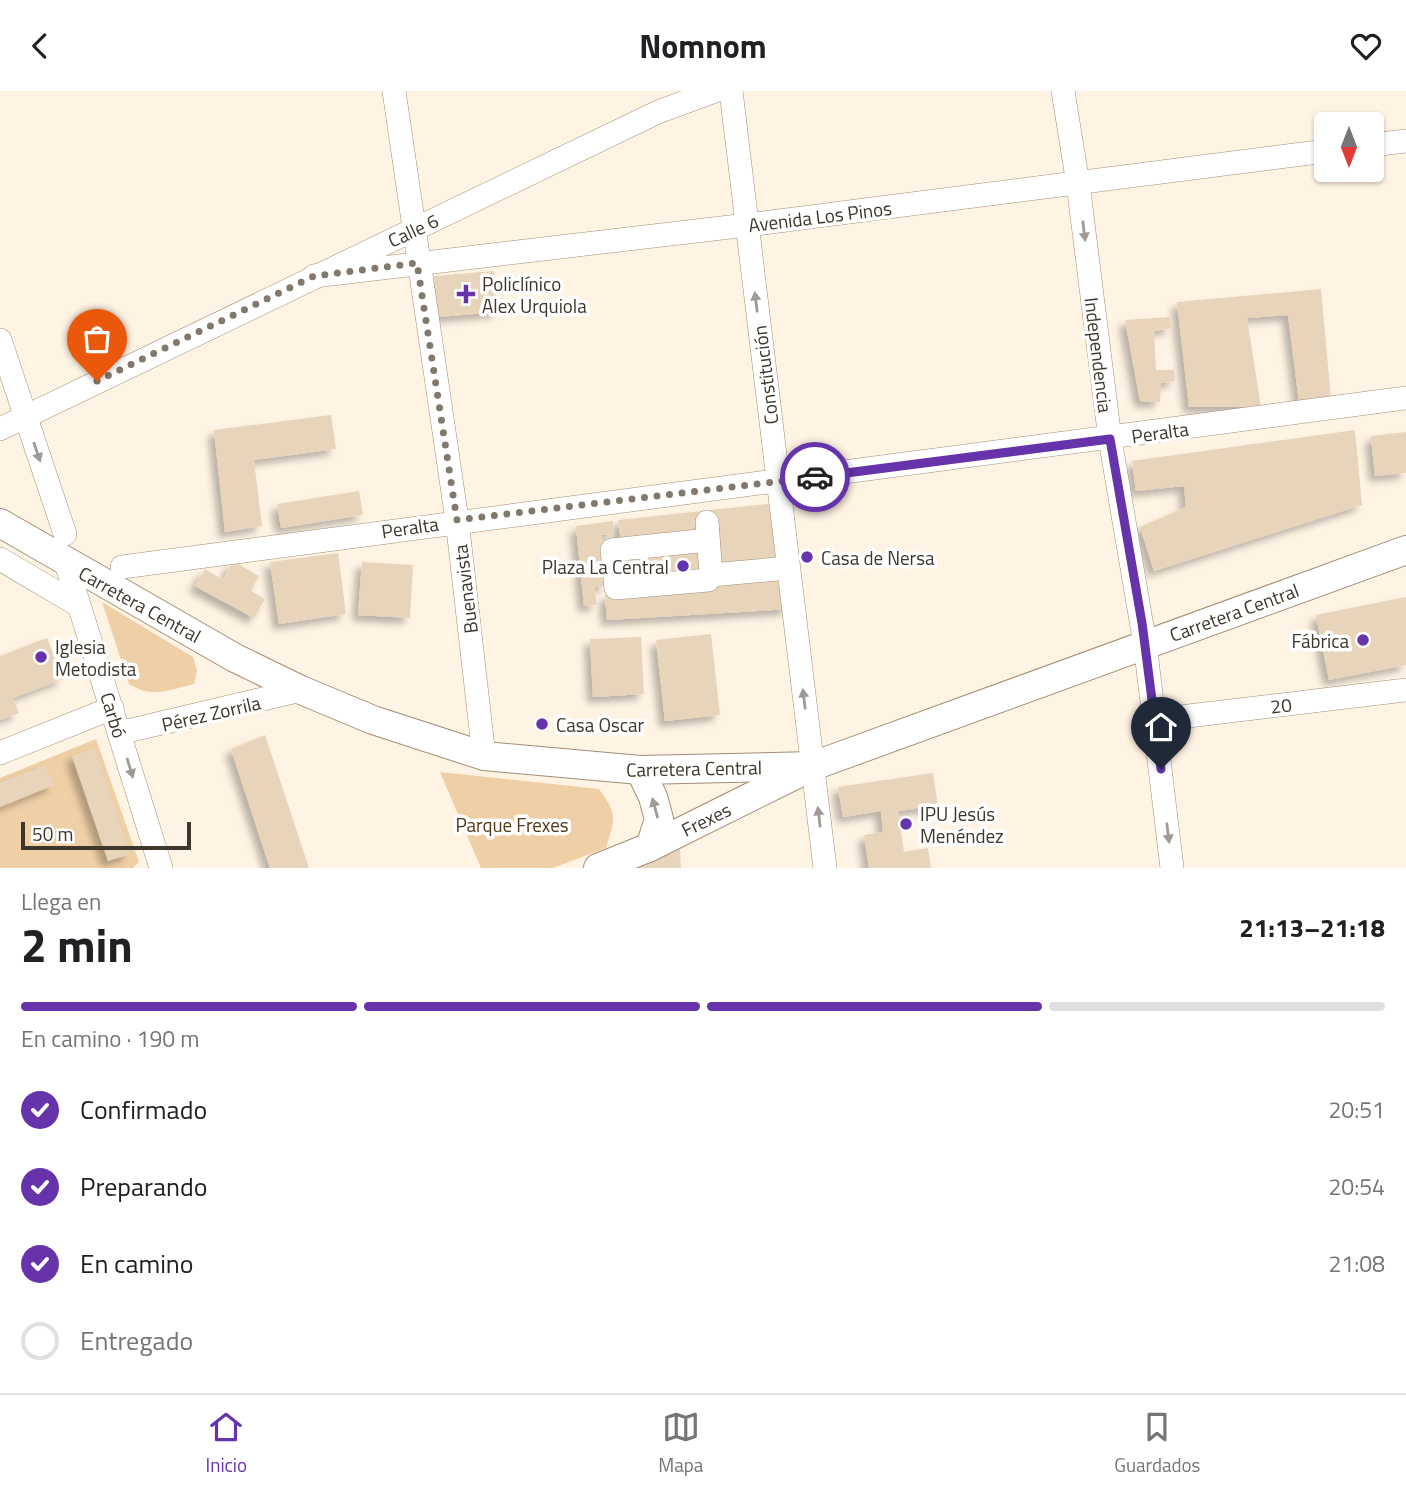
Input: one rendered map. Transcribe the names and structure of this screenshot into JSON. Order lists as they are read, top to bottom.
{
  "streets": {
    "main road": ["Carretera Central", "Frexes"],
    "street": [
      "Avenida Los Pinos",
      "Calle 6",
      "Independencia",
      "Constitución",
      "Peralta",
      "Buenavista",
      "20",
      "Pérez Zorrila",
      "Carbó"
    ]
  },
  "crossings": [
    ["Avenida Los Pinos", "Calle 6"],
    ["Avenida Los Pinos", "Independencia"],
    ["Avenida Los Pinos", "Constitución"],
    ["Avenida Los Pinos", "Buenavista"],
    ["Calle 6", "Buenavista"],
    ["Independencia", "Peralta"],
    ["Independencia", "Carretera Central"],
    ["Independencia", "20"],
    ["Constitución", "Peralta"],
    ["Constitución", "Carretera Central"],
    ["Constitución", "Frexes"],
    ["Peralta", "Buenavista"],
    ["Buenavista", "Carretera Central"],
    ["Carretera Central", "Pérez Zorrila"],
    ["Carretera Central", "Carbó"],
    ["Carretera Central", "Frexes"],
    ["Pérez Zorrila", "Carbó"]
  ],
  "one_way": ["Independencia", "Constitución", "Carbó"],
  "parks": ["Parque Frexes"],
  "places": {
    "health": ["Policlínico Alex Urquiola"],
    "other": [
      "Casa de Nersa",
      "Plaza La Central",
      "Fábrica",
      "Iglesia Metodista",
      "Casa Oscar",
      "IPU Jesús Menéndez"
    ]
  },
  "scale_bar": "50 m",
  "north": "bottom",
  "page": {
    "header": "Nomnom",
    "scale": "50 m",
    "heading": ["2 min", "Llega en", "21:13–21:18"],
    "bar": "En camino · 190 m",
    "list": [
      ["Confirmado", "20:51"],
      ["Preparando", "20:54"],
      ["En camino", "21:08"],
      "Entregado"
    ],
    "tabs": ["Inicio", "Mapa", "Guardados"]
  }
}
